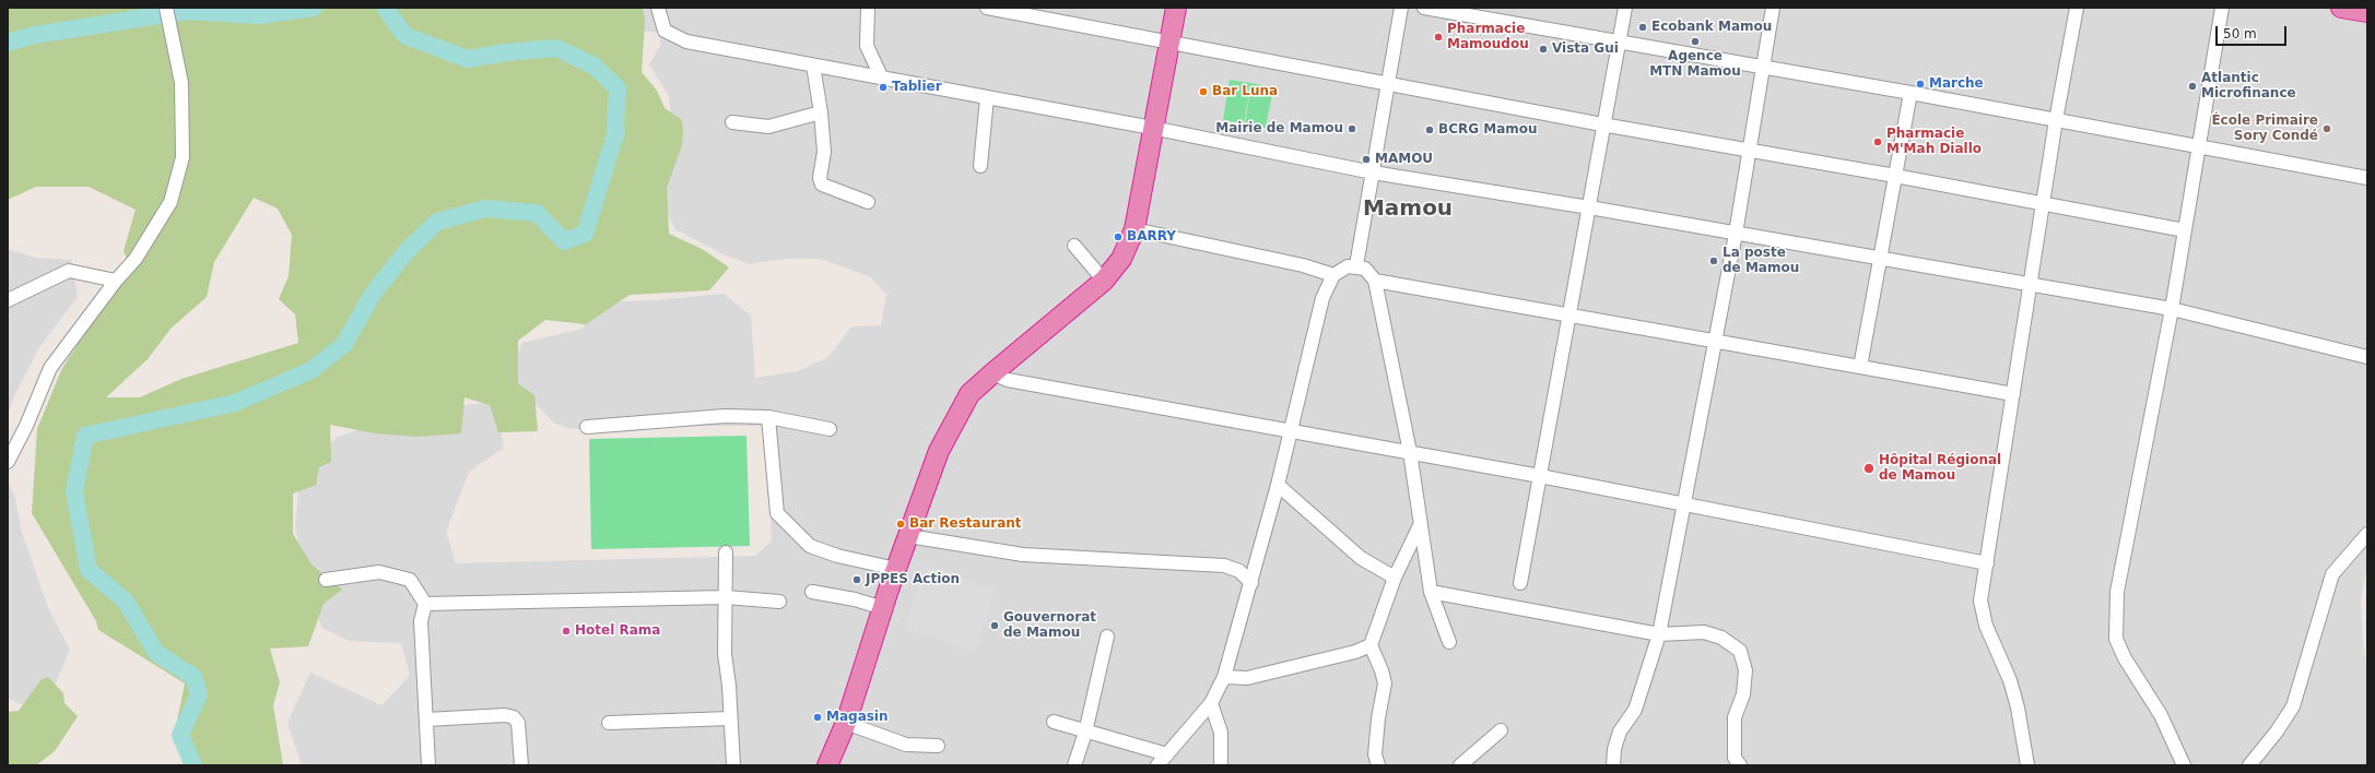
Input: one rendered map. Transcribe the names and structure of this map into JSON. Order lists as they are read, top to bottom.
{
  "districts": ["Mamou"],
  "places": [
    "Ecobank Mamou",
    "Pharmacie Mamoudou",
    "Agence MTN Mamou",
    "Vista Gui",
    "Marche",
    "Atlantic Microfinance",
    "Tablier",
    "Bar Luna",
    "Mairie de Mamou",
    "École Primaire Sory Condé",
    "BCRG Mamou",
    "Pharmacie M'Mah Diallo",
    "MAMOU",
    "BARRY",
    "La poste de Mamou",
    "Hôpital Régional de Mamou",
    "Bar Restaurant",
    "JPPES Action",
    "Gouvernorat de Mamou",
    "Hotel Rama",
    "Magasin"
  ],
  "scale_bar": "50 m"
}
